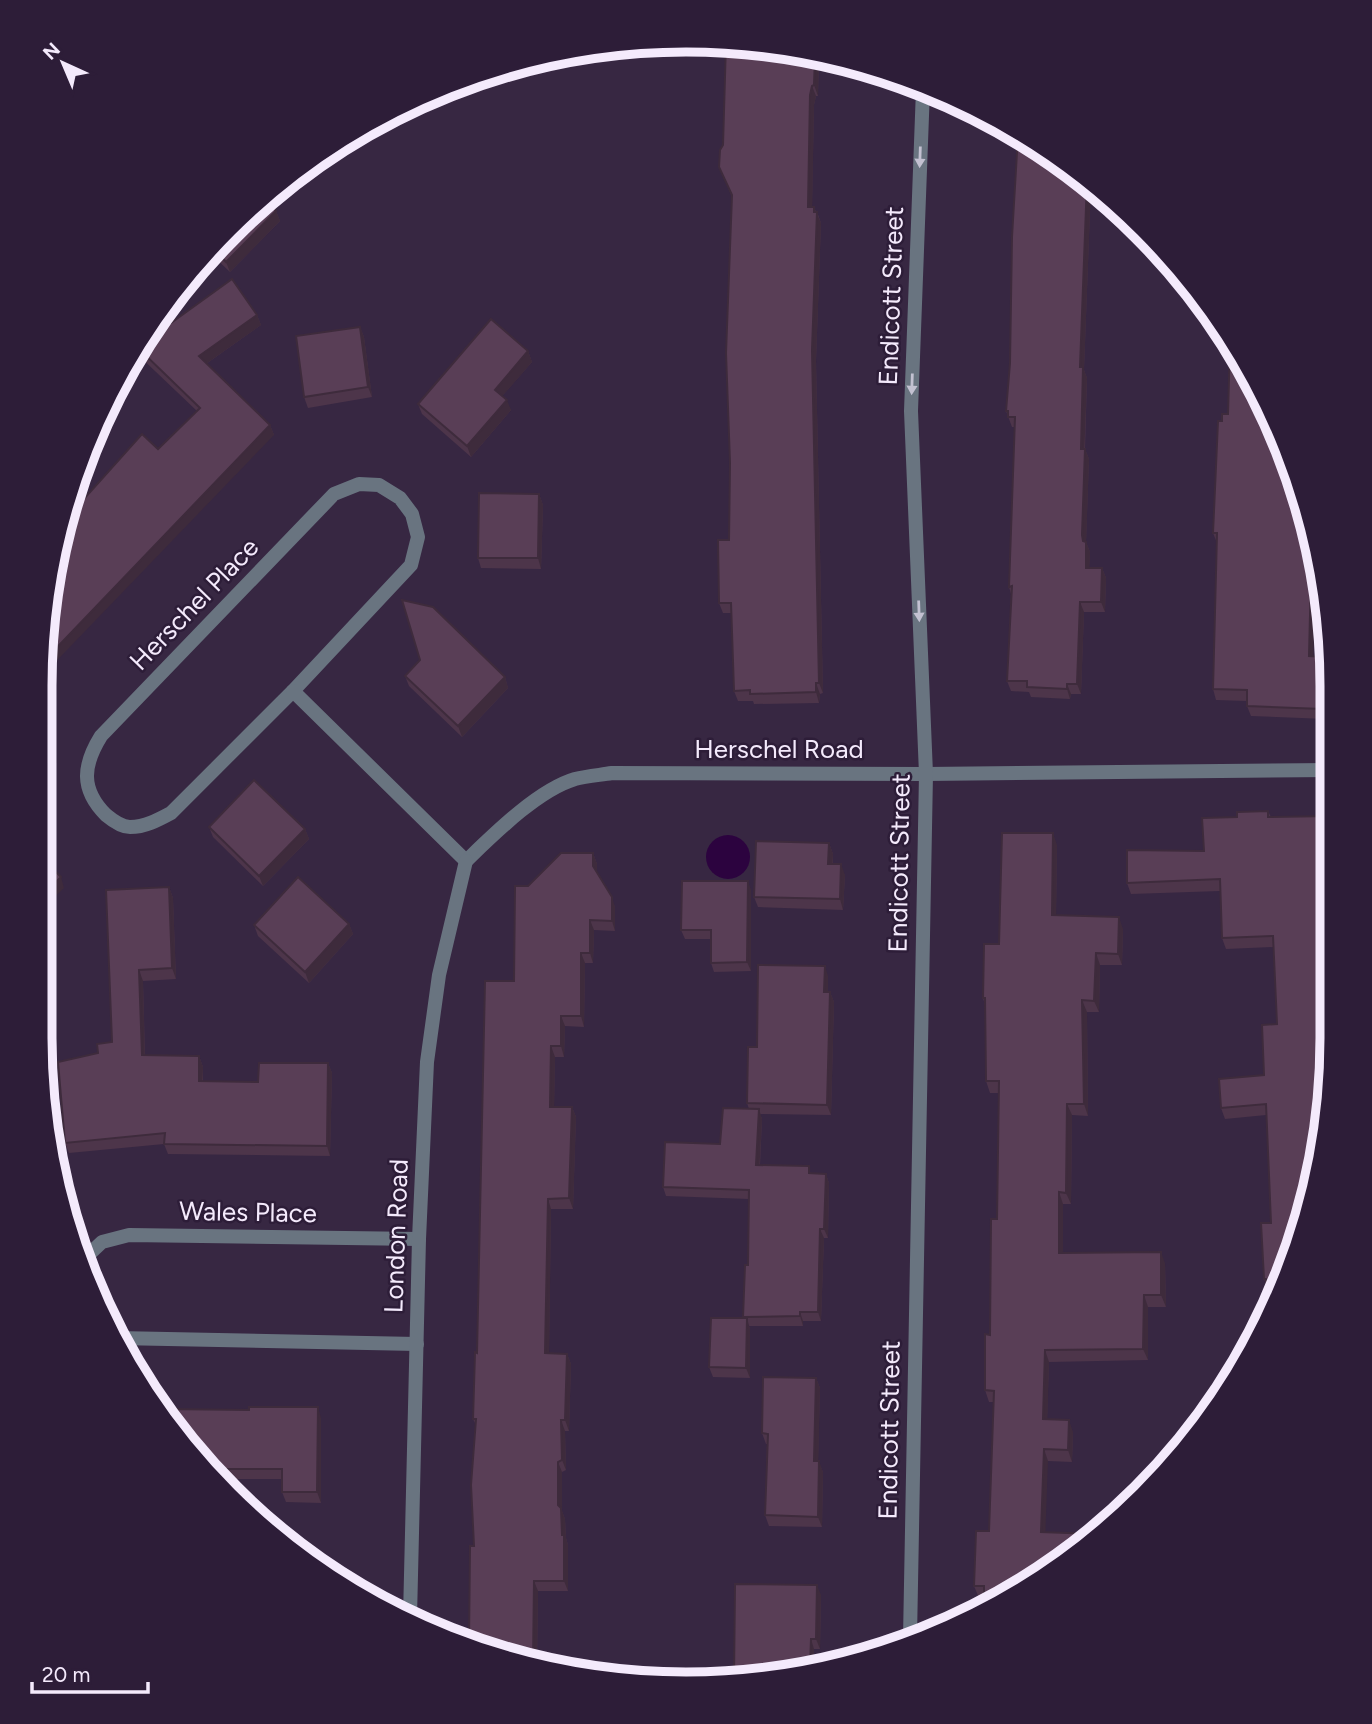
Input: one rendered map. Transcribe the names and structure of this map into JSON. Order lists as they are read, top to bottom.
{
  "streets": {
    "street": [
      "Endicott Street",
      "Herschel Place",
      "Herschel Road",
      "Wales Place",
      "London Road"
    ]
  },
  "crossings": [
    ["Endicott Street", "Herschel Road"],
    ["Herschel Road", "London Road"],
    ["Wales Place", "London Road"]
  ],
  "one_way": ["Endicott Street"],
  "scale_bar": "20 m",
  "north": "top left"
}
